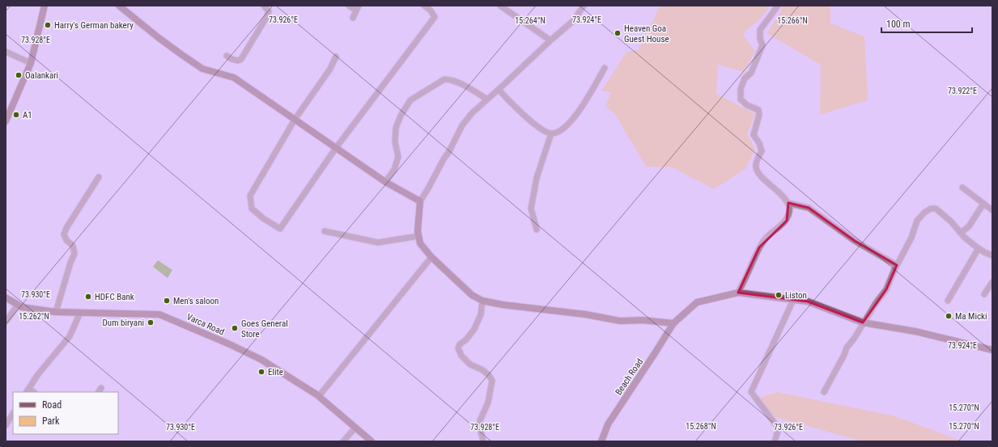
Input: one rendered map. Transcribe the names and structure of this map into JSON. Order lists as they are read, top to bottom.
{
  "streets": {
    "street": ["Varca Road", "Beach Road"]
  },
  "places": [
    "Harry's German bakery",
    "Heaven Goa Guest House",
    "Oalankari",
    "A1",
    "Liston",
    "HDFC Bank",
    "Men's saloon",
    "Ma Micki",
    "Dum biryani",
    "Goes General Store",
    "Elite"
  ],
  "legend": ["Road", "Park"],
  "scale_bar": "100 m",
  "coordinates": [
    "73.926°E",
    "73.924°E",
    "15.264°N",
    "15.266°N",
    "73.928°E",
    "73.922°E",
    "73.930°E",
    "15.262°N",
    "15.270°N",
    "15.268°N"
  ]
}
